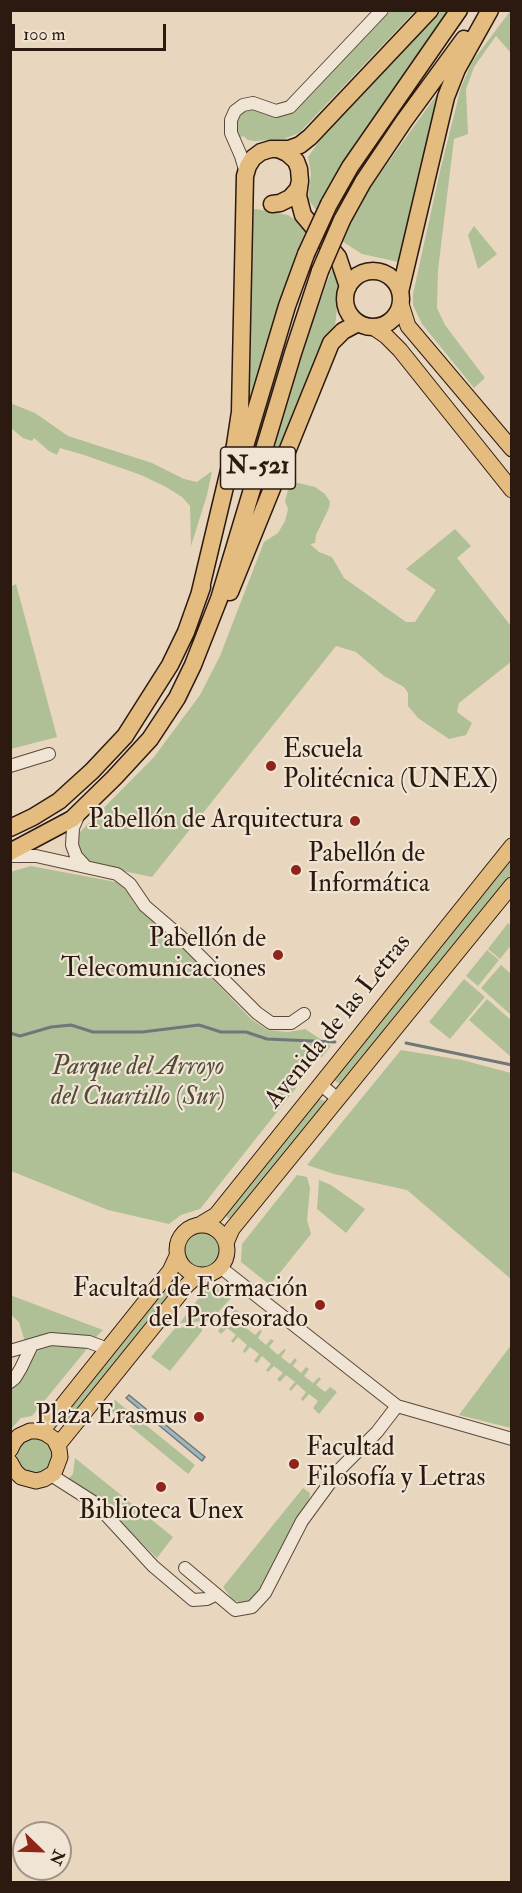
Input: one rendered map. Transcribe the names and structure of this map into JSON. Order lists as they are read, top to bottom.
{
  "streets": {
    "highway": ["N-521"],
    "main road": ["Avenida de las Letras"]
  },
  "parks": ["Parque del Arroyo del Cuartillo (Sur)"],
  "places": [
    "Escuela Politécnica (UNEX)",
    "Pabellón de Arquitectura",
    "Pabellón de Informática",
    "Pabellón de Telecomunicaciones",
    "Facultad de Formación del Profesorado",
    "Plaza Erasmus",
    "Facultad Filosofía y Letras",
    "Biblioteca Unex"
  ],
  "scale_bar": "100 m",
  "north": "bottom right"
}
